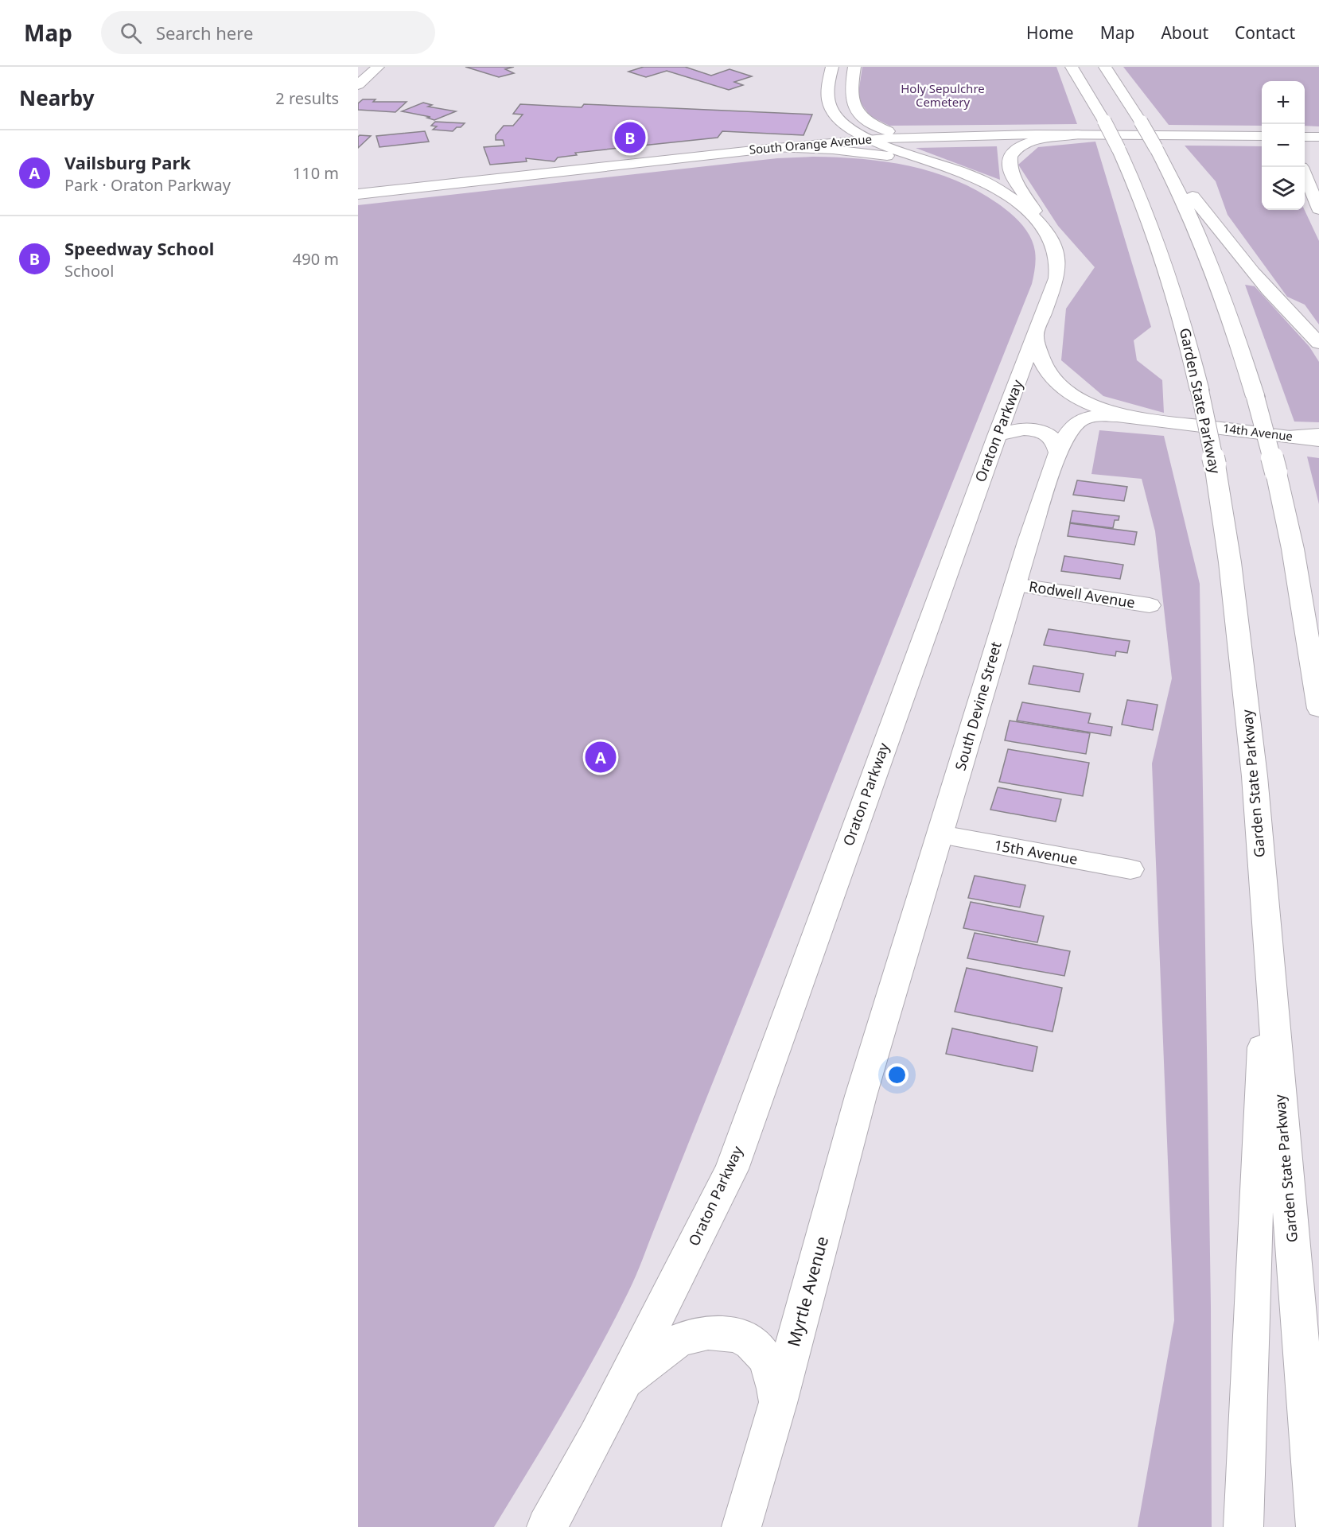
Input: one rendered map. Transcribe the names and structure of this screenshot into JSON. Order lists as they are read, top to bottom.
{
  "streets": {
    "main road": [
      "South Orange Avenue",
      "Garden State Parkway",
      "Oraton Parkway",
      "14th Avenue",
      "Rodwell Avenue",
      "South Devine Street",
      "15th Avenue",
      "Myrtle Avenue"
    ]
  },
  "crossings": [
    ["South Orange Avenue", "Oraton Parkway"],
    ["Oraton Parkway", "14th Avenue"],
    ["14th Avenue", "South Devine Street"],
    ["Rodwell Avenue", "South Devine Street"],
    ["South Devine Street", "15th Avenue"],
    ["South Devine Street", "Myrtle Avenue"]
  ],
  "parks": ["Holy Sepulchre Cemetery"],
  "page": {
    "header": "Map",
    "search": "Search here",
    "nav": [
      "Home",
      "Map",
      "About",
      "Contact"
    ],
    "heading": ["Nearby", "2 results"],
    "map_buttons": ["+", "−"],
    "pins": ["B", "A"],
    "list": [
      {
        "mark": "A",
        "name": "Vailsburg Park",
        "note": "Park · Oraton Parkway",
        "value": "110 m"
      },
      {
        "mark": "B",
        "name": "Speedway School",
        "note": "School",
        "value": "490 m"
      }
    ]
  }
}
